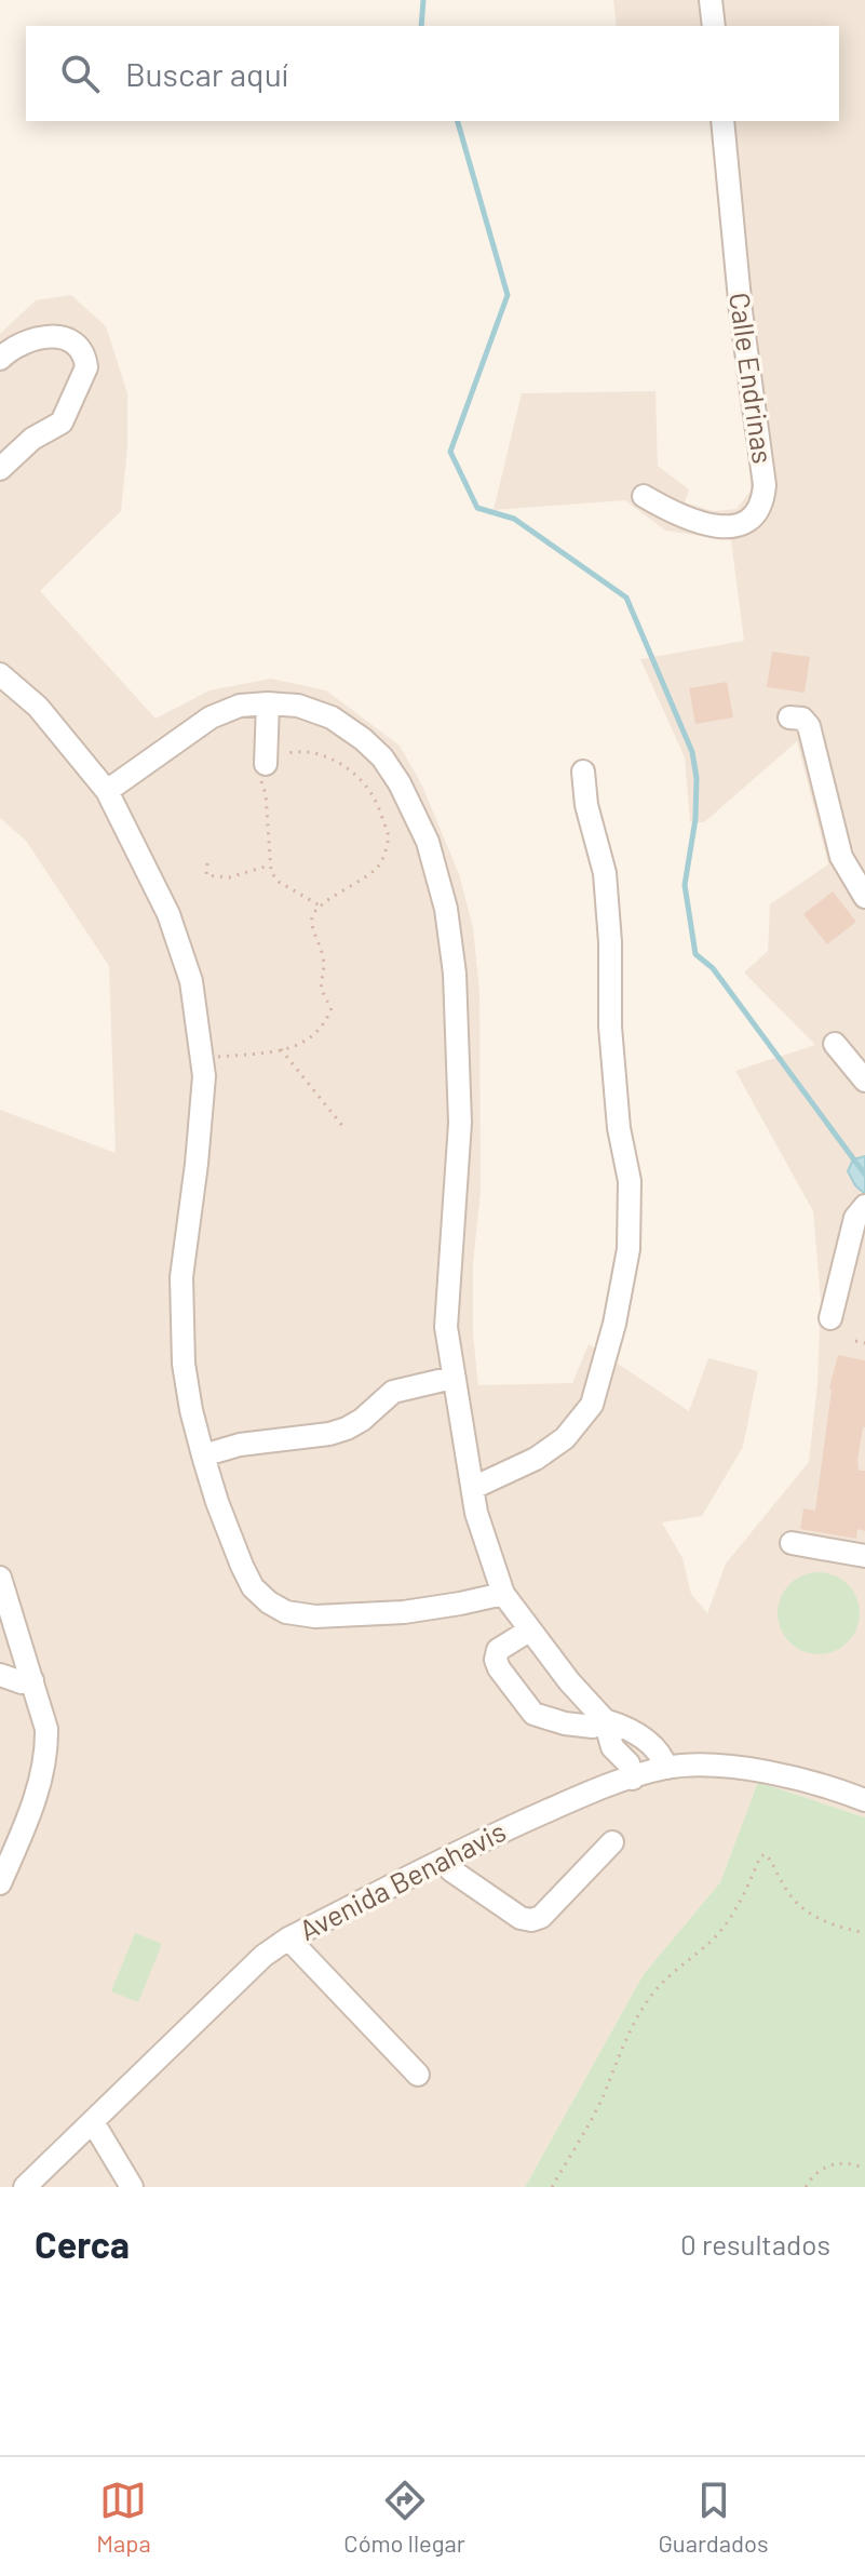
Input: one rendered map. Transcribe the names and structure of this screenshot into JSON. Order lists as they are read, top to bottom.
{
  "streets": {
    "street": ["Calle Endrinas", "Avenida Benahavis"]
  },
  "page": {
    "search": "Buscar aquí",
    "heading": ["Cerca", "0 resultados"],
    "nav": ["Mapa", "Cómo llegar", "Guardados"]
  }
}
